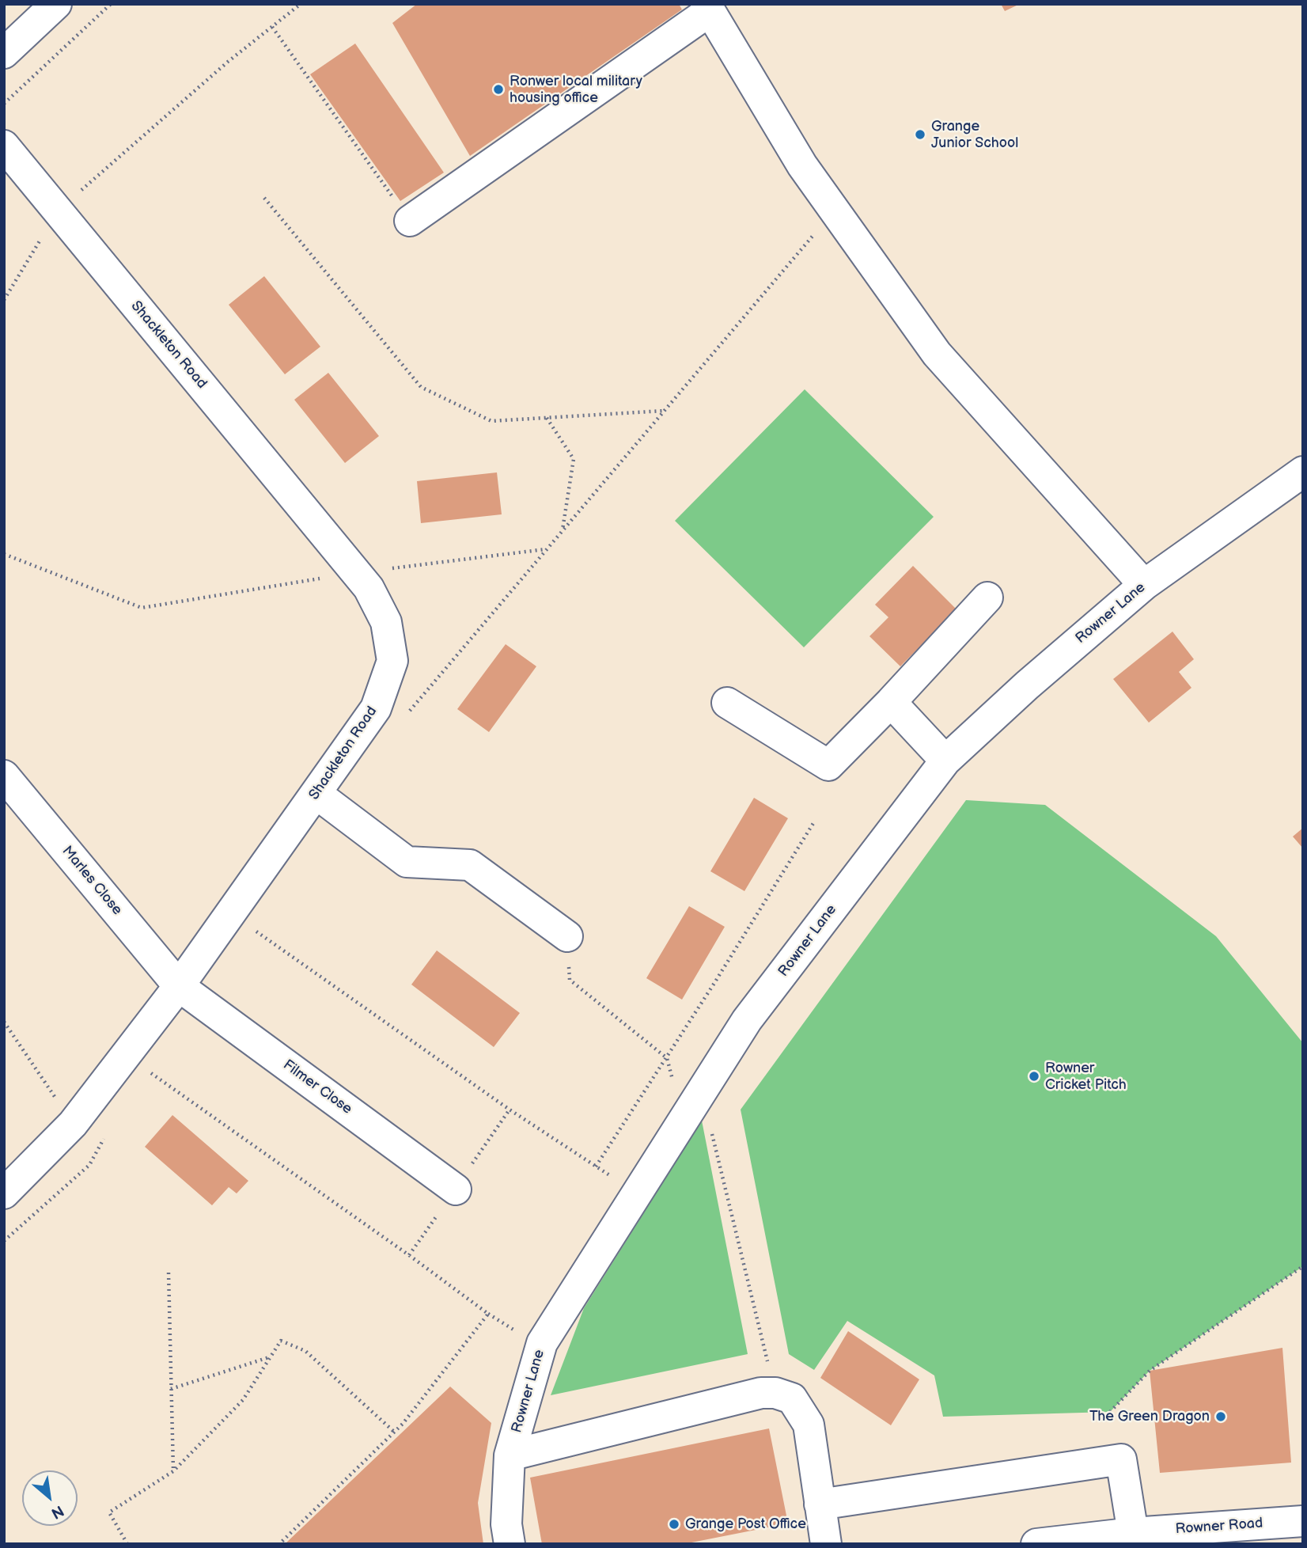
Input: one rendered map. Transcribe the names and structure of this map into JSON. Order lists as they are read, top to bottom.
{
  "streets": {
    "street": [
      "Shackleton Road",
      "Rowner Lane",
      "Marles Close",
      "Filmer Close",
      "Rowner Road"
    ]
  },
  "crossings": [
    ["Shackleton Road", "Marles Close"],
    ["Shackleton Road", "Filmer Close"],
    ["Marles Close", "Filmer Close"]
  ],
  "places": [
    "Ronwer local military housing office",
    "Grange Junior School",
    "Rowner Cricket Pitch",
    "The Green Dragon",
    "Grange Post Office"
  ],
  "north": "bottom right"
}
